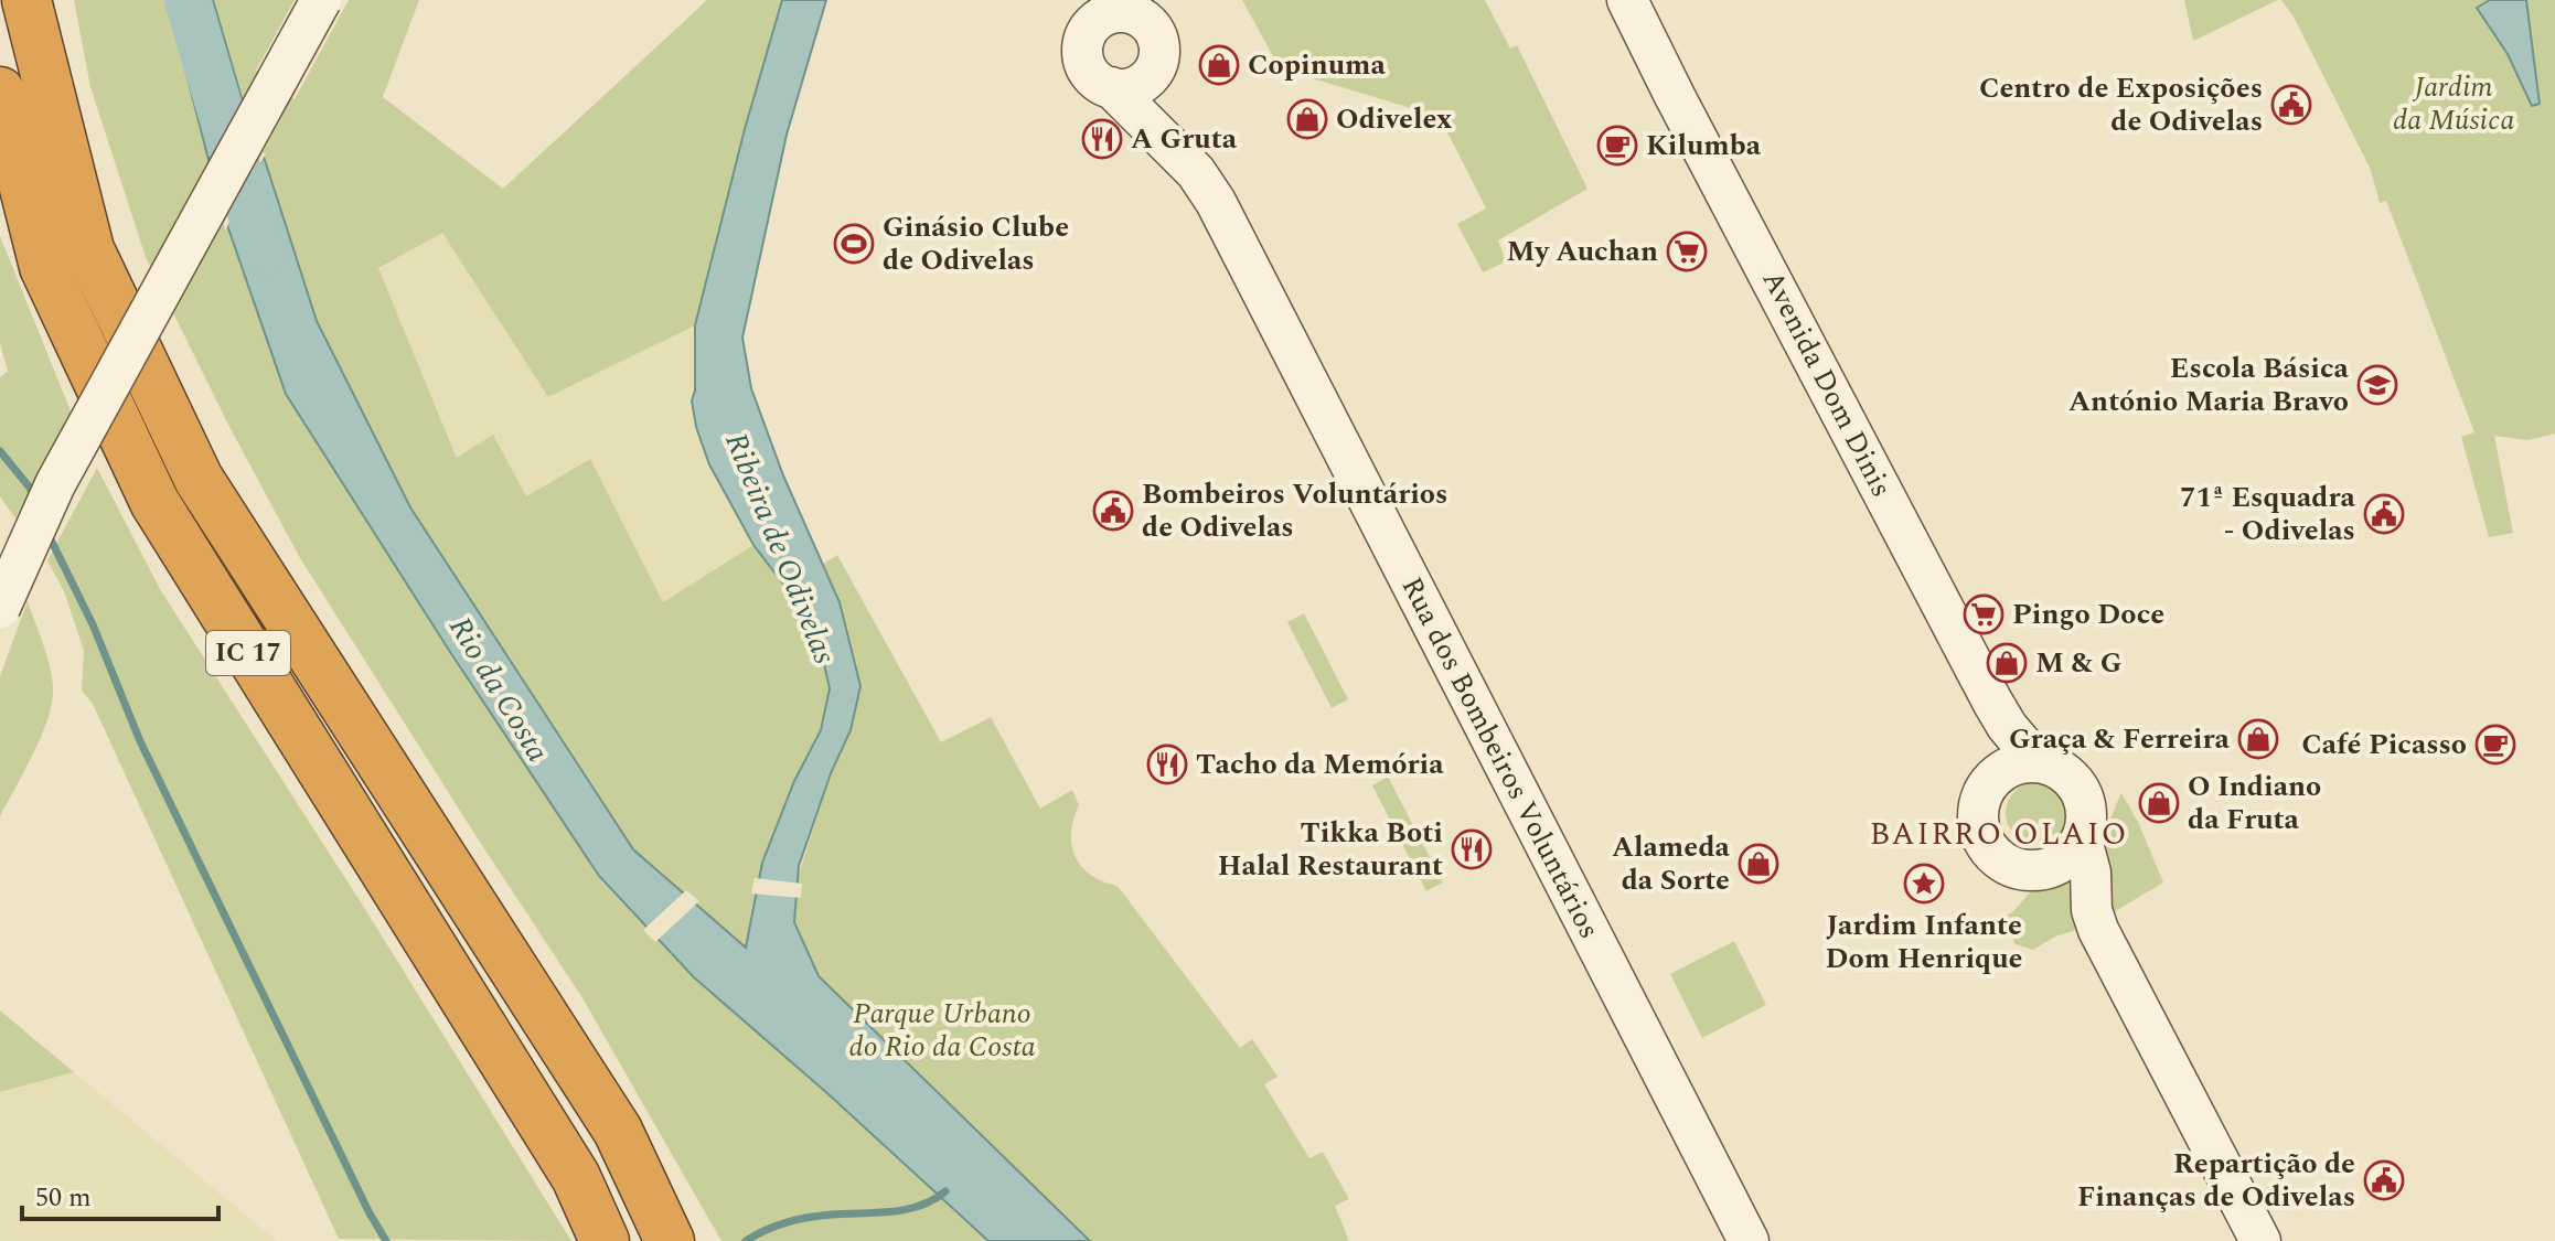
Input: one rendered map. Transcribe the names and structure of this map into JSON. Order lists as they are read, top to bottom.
{
  "streets": {
    "highway": ["IC 17"],
    "street": ["Avenida Dom Dinis", "Rua dos Bombeiros Voluntários"]
  },
  "districts": ["BAIRRO OLAIO"],
  "water": ["Ribeira de Odivelas", "Rio da Costa"],
  "parks": ["Jardim da Música", "Parque Urbano do Rio da Costa"],
  "places": {
    "shop": [
      "Copinuma",
      "Odivelex",
      "M & G",
      "Graça & Ferreira",
      "O Indiano da Fruta",
      "Alameda da Sorte"
    ],
    "public building": [
      "Centro de Exposições de Odivelas",
      "Bombeiros Voluntários de Odivelas",
      "71ª Esquadra - Odivelas",
      "Repartição de Finanças de Odivelas"
    ],
    "restaurant": ["A Gruta", "Tacho da Memória", "Tikka Boti Halal Restaurant"],
    "cafe": ["Kilumba", "Café Picasso"],
    "sports": ["Ginásio Clube de Odivelas"],
    "supermarket": ["My Auchan", "Pingo Doce"],
    "school or university": ["Escola Básica António Maria Bravo"],
    "place": ["Jardim Infante Dom Henrique"]
  },
  "scale_bar": "50 m"
}
